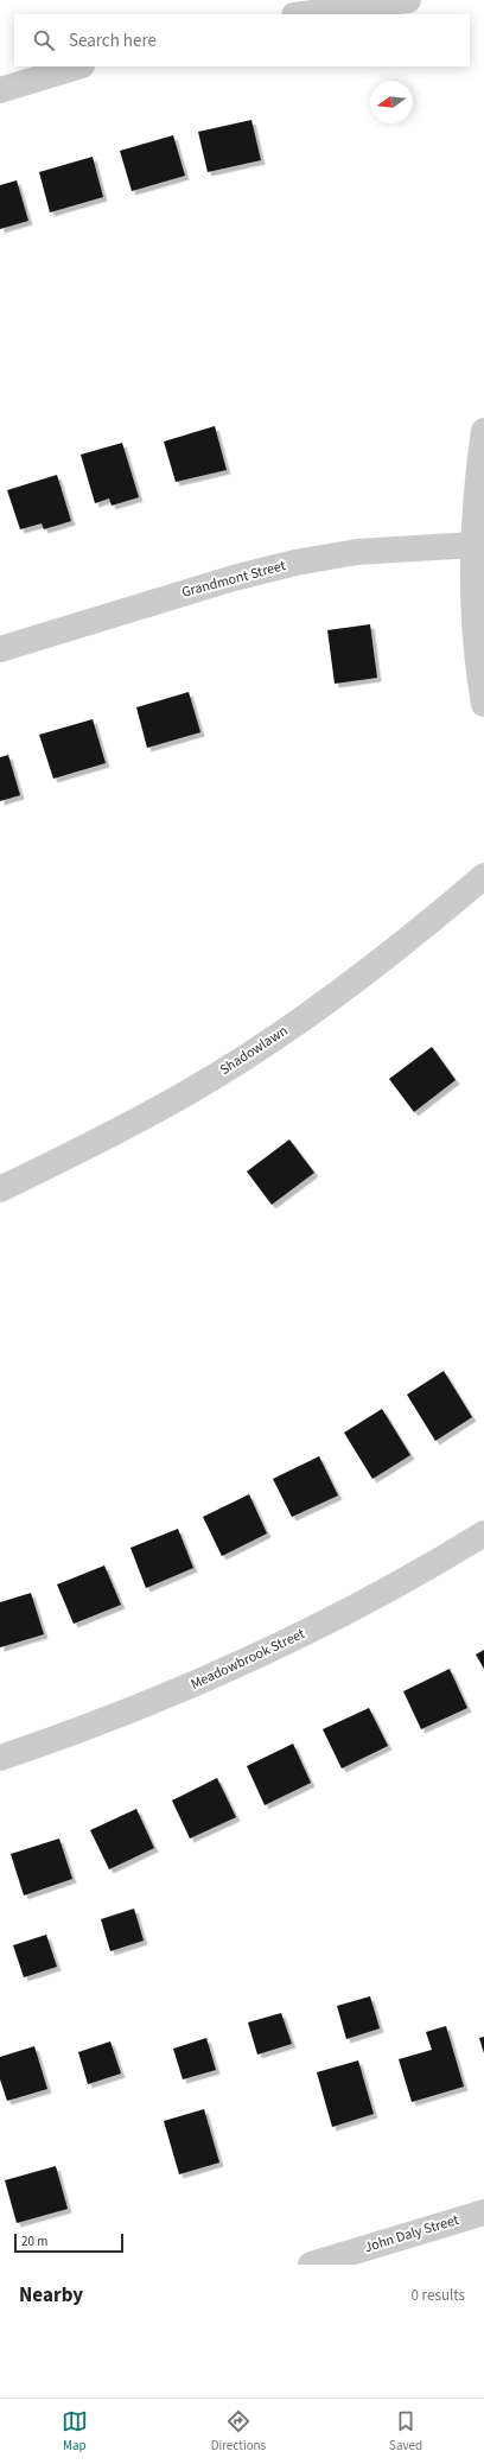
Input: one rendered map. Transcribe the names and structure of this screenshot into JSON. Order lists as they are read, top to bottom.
{
  "streets": {
    "street": [
      "Grandmont Street",
      "Shadowlawn",
      "Meadowbrook Street",
      "John Daly Street"
    ]
  },
  "scale_bar": "20 m",
  "north": "left",
  "page": {
    "search": "Search here",
    "scale": "20 m",
    "heading": ["Nearby", "0 results"],
    "nav": ["Map", "Directions", "Saved"]
  }
}
